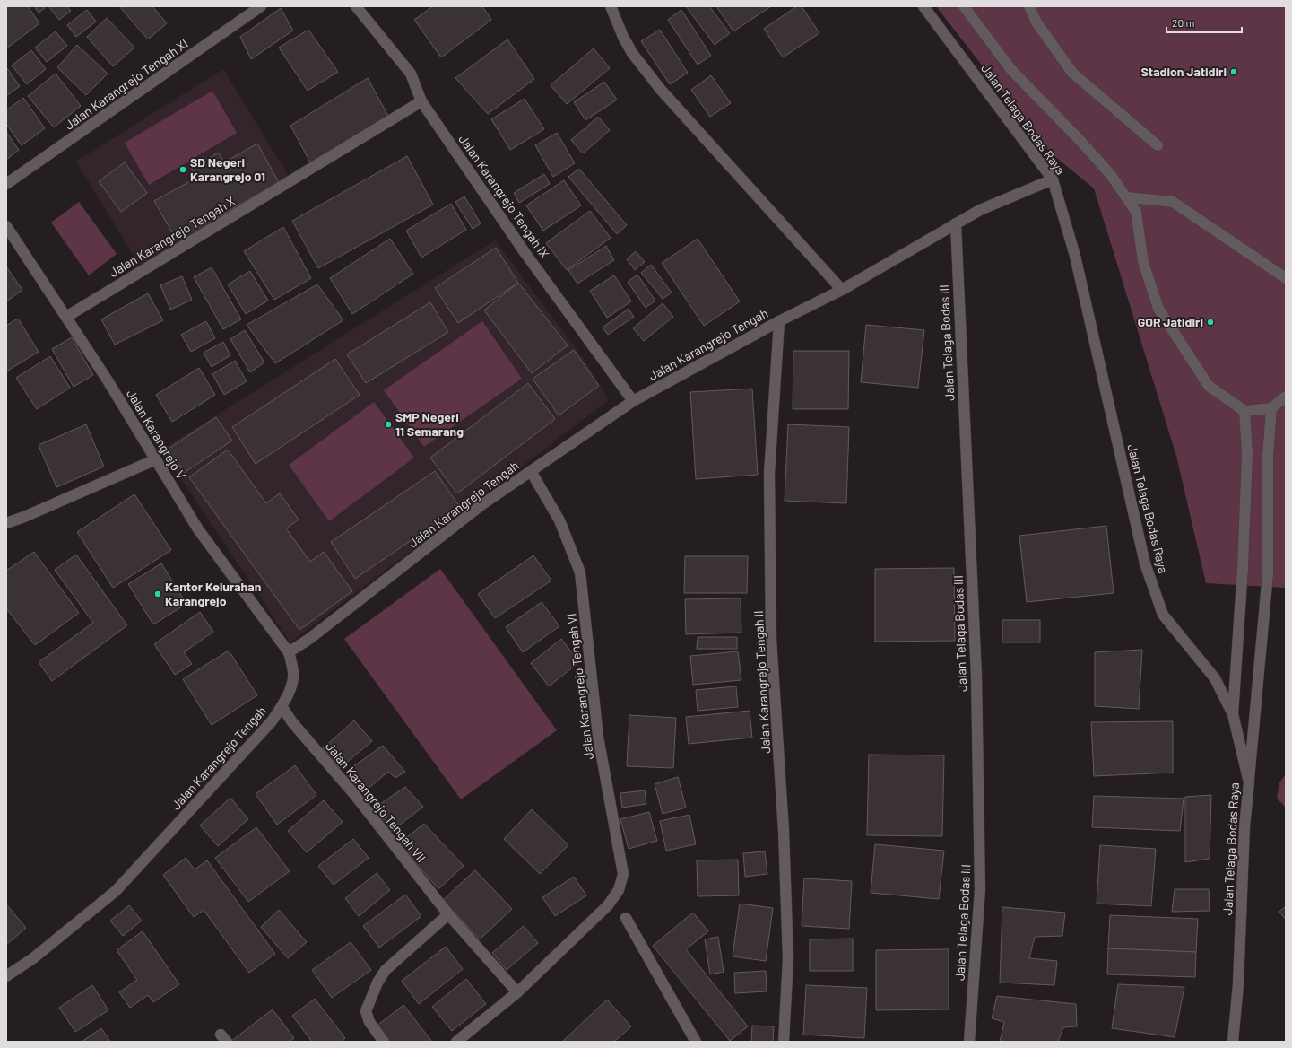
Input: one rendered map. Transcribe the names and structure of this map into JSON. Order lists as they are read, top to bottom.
{
  "streets": {
    "street": [
      "Jalan Karangrejo Tengah XI",
      "Jalan Telaga Bodas Raya",
      "Jalan Karangrejo Tengah IX",
      "Jalan Karangrejo Tengah X",
      "Jalan Telaga Bodas III",
      "Jalan Karangrejo Tengah",
      "Jalan Karangrejo V",
      "Jalan Karangrejo Tengah II",
      "Jalan Karangrejo Tengah VI",
      "Jalan Karangrejo Tengah VII"
    ]
  },
  "crossings": [
    ["Jalan Telaga Bodas Raya", "Jalan Karangrejo Tengah"],
    ["Jalan Karangrejo Tengah IX", "Jalan Karangrejo Tengah X"],
    ["Jalan Karangrejo Tengah IX", "Jalan Karangrejo Tengah"],
    ["Jalan Karangrejo Tengah X", "Jalan Karangrejo V"],
    ["Jalan Telaga Bodas III", "Jalan Karangrejo Tengah"],
    ["Jalan Karangrejo Tengah", "Jalan Karangrejo V"],
    ["Jalan Karangrejo Tengah", "Jalan Karangrejo Tengah II"],
    ["Jalan Karangrejo Tengah", "Jalan Karangrejo Tengah VI"],
    ["Jalan Karangrejo Tengah", "Jalan Karangrejo Tengah VII"],
    ["Jalan Karangrejo Tengah VI", "Jalan Karangrejo Tengah VII"]
  ],
  "places": [
    "Stadion Jatidiri",
    "SD Negeri Karangrejo 01",
    "GOR Jatidiri",
    "SMP Negeri 11 Semarang",
    "Kantor Kelurahan Karangrejo"
  ],
  "scale_bar": "20 m"
}
